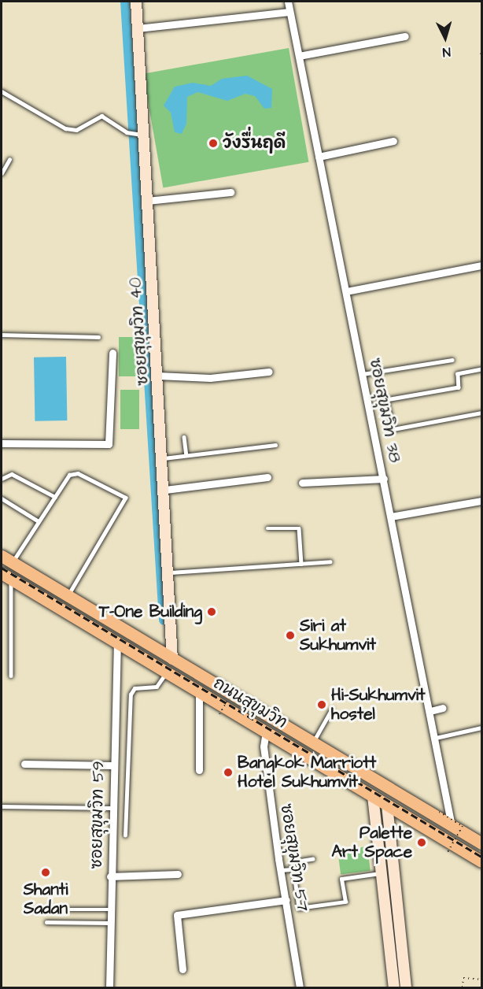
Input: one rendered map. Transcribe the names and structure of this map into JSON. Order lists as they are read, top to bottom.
{
  "streets": {
    "main road": ["ถนนสุขุมวิท"],
    "street": [
      "ซอยสุขุมวิท 40",
      "ซอยสุขุมวิท 38",
      "ซอยสุขุมวิท 59",
      "ซอยสุขุมวิท 57"
    ]
  },
  "crossings": [
    ["ซอยสุขุมวิท 40", "ถนนสุขุมวิท"],
    ["ซอยสุขุมวิท 38", "ถนนสุขุมวิท"],
    ["ถนนสุขุมวิท", "ซอยสุขุมวิท 59"],
    ["ถนนสุขุมวิท", "ซอยสุขุมวิท 57"]
  ],
  "places": [
    "วังรื่นฤดี",
    "T-One Building",
    "Siri at Sukhumvit",
    "Hi-Sukhumvit hostel",
    "Bangkok Marriott Hotel Sukhumvit",
    "Palette Art Space",
    "Shanti Sadan"
  ],
  "north": "bottom"
}
